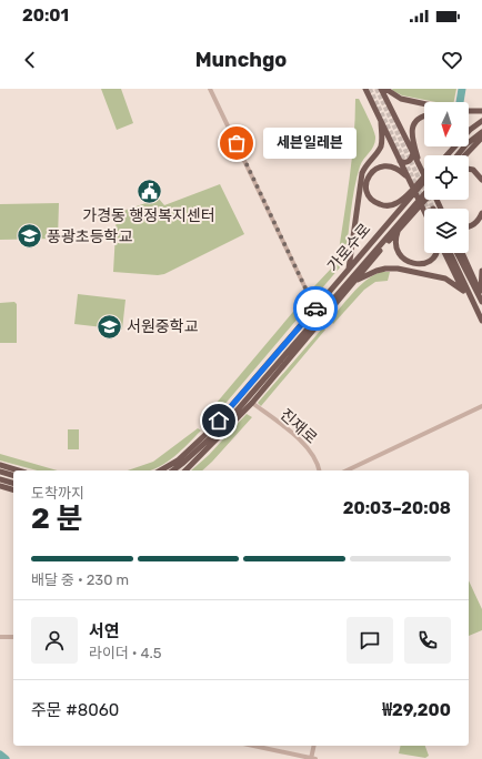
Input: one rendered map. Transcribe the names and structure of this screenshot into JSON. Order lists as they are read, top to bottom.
{
  "streets": {
    "main road": ["가로수로"],
    "street": ["진재로"]
  },
  "crossings": [
    ["가로수로", "진재로"]
  ],
  "places": {
    "other": ["세븐일레븐"],
    "public building": ["가경동 행정복지센터"],
    "school or university": ["풍광초등학교", "서원중학교"]
  },
  "north": "bottom",
  "page": {
    "status": "20:01",
    "header": "Munchgo",
    "bubble": "세븐일레븐",
    "heading": ["2 분", "도착까지", "20:03–20:08"],
    "panel": [
      "서연",
      "라이더 · 4.5",
      "주문 #8060",
      "₩29,200"
    ],
    "bar": "배달 중 · 230 m"
  }
}
